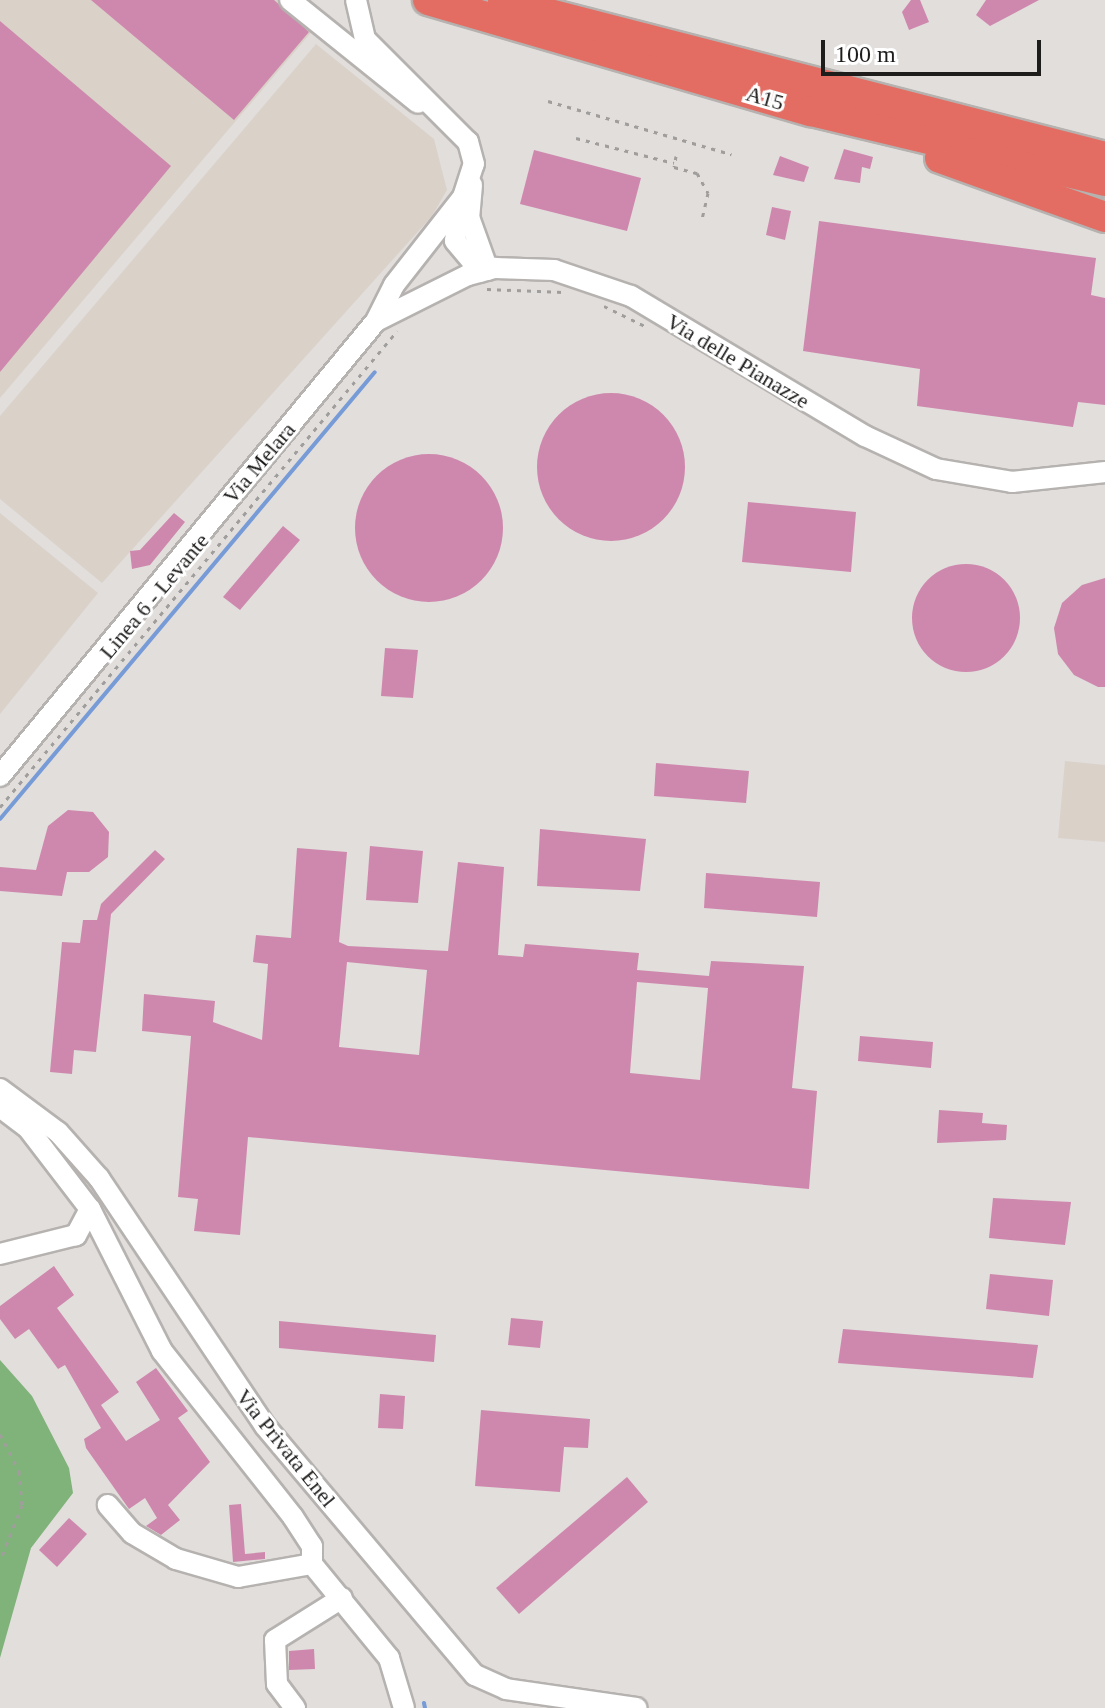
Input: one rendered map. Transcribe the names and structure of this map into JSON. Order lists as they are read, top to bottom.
{
  "streets": {
    "highway": ["A15"],
    "street": ["Via delle Pianazze", "Via Melara", "Via Privata Enel"],
    "path": ["Linea 6 - Levante"]
  },
  "crossings": [
    ["Via delle Pianazze", "Via Melara"]
  ],
  "scale_bar": "100 m"
}
